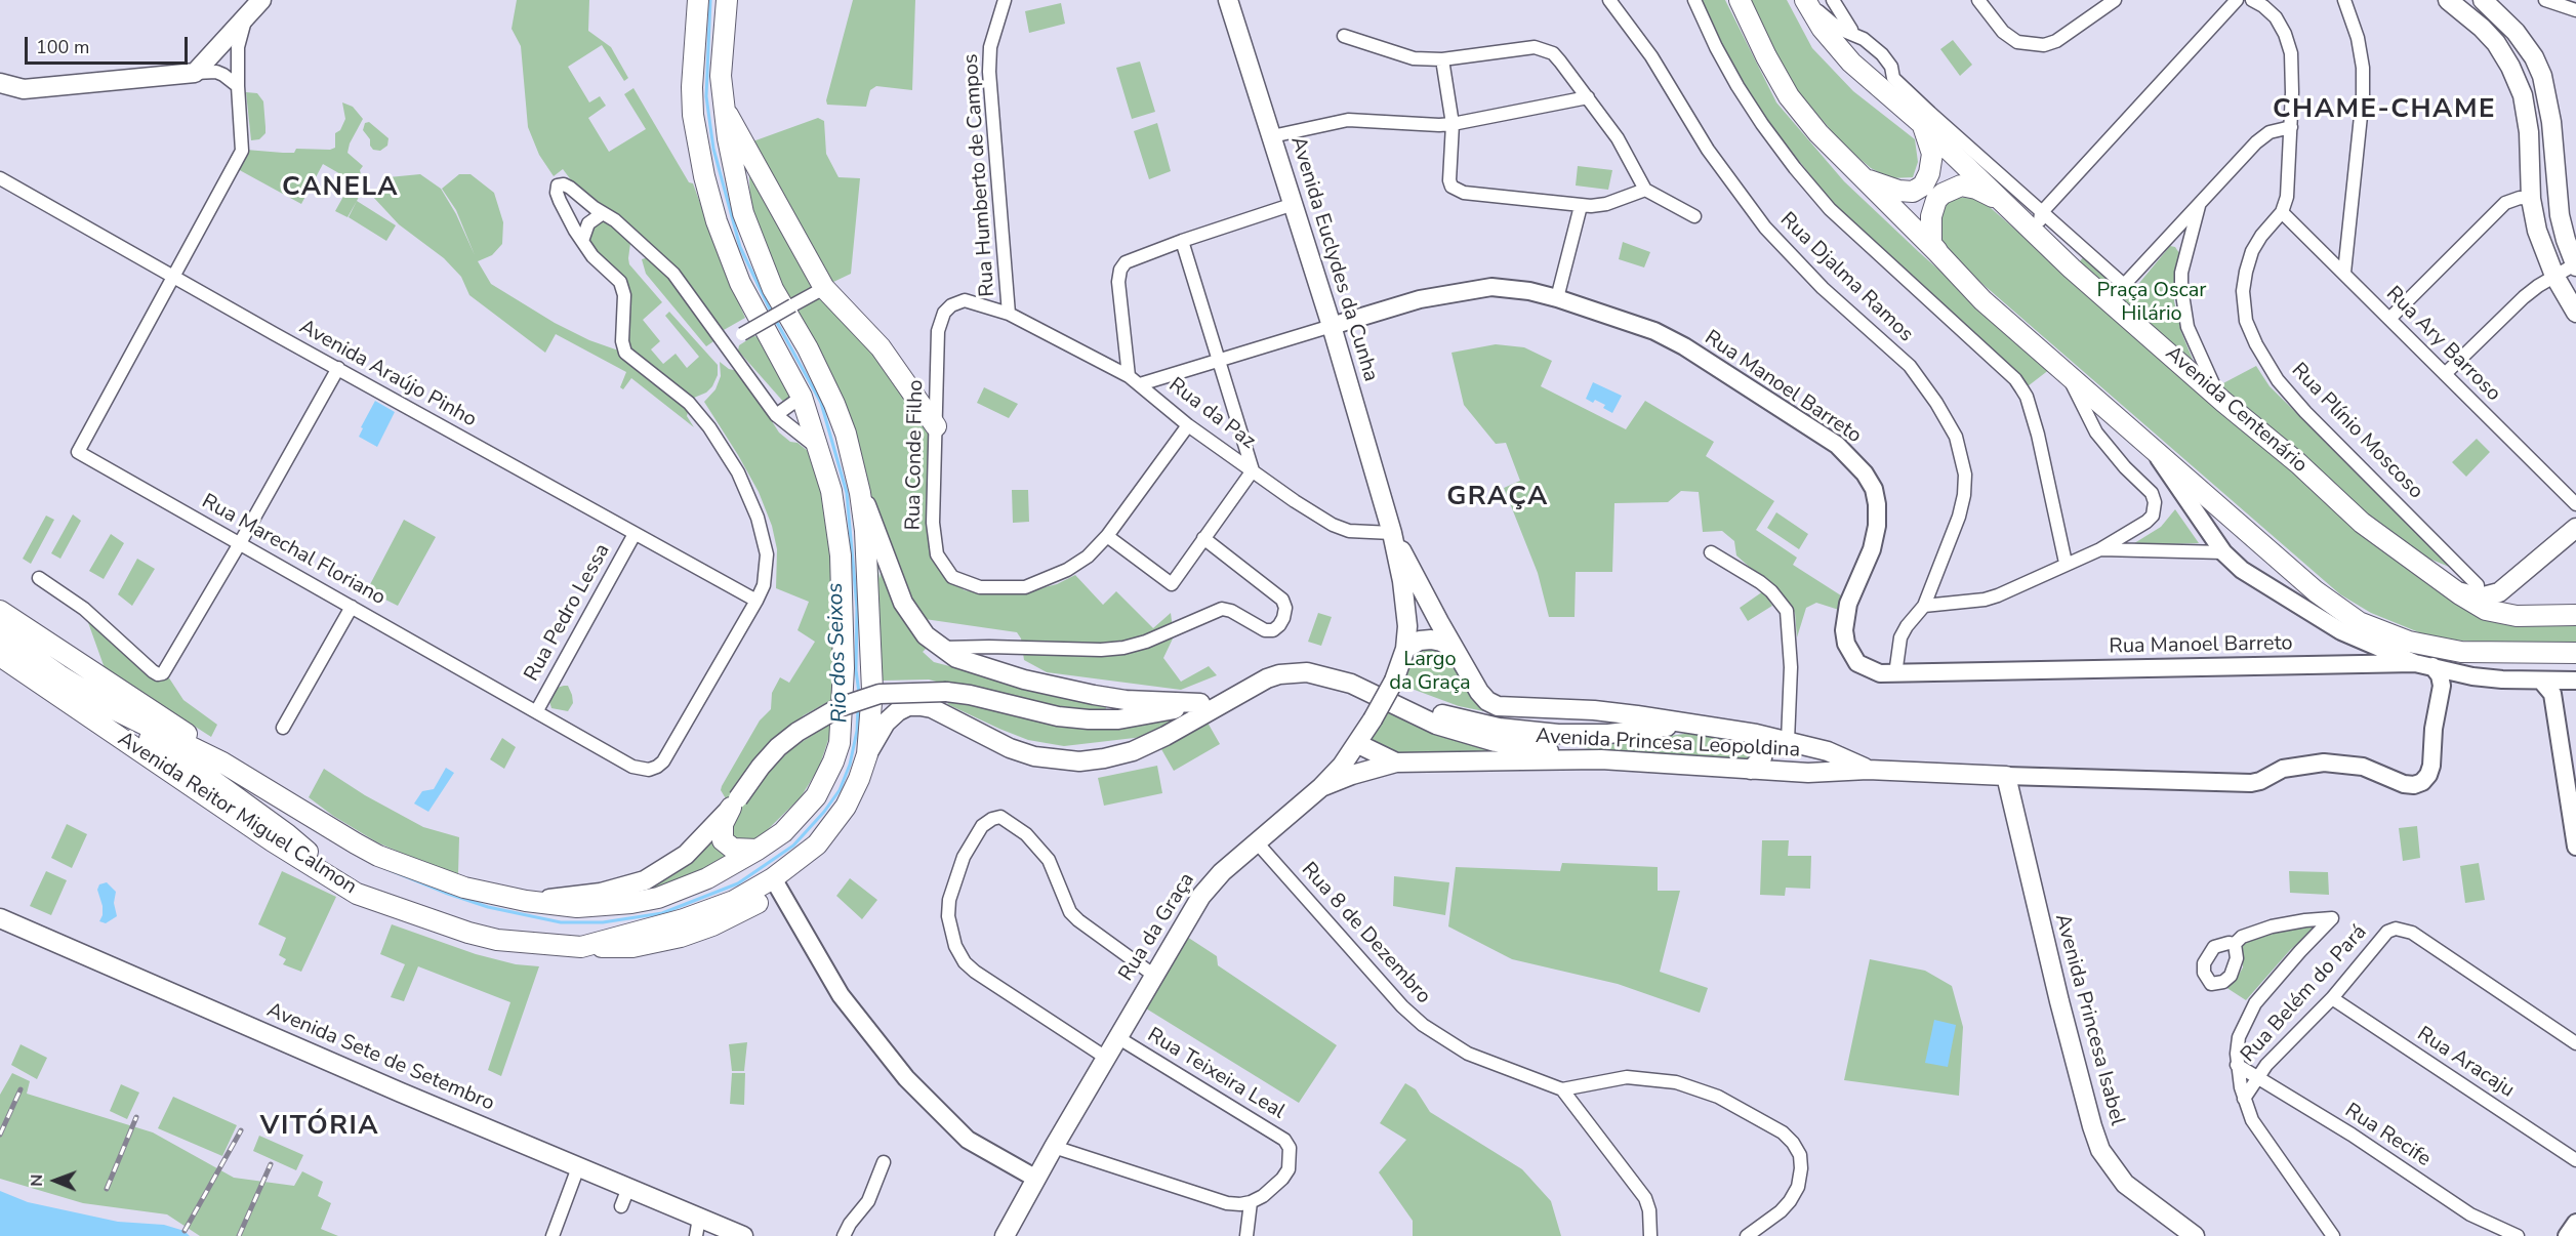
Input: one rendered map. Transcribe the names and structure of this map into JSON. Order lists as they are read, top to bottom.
{
  "streets": {
    "main road": [
      "Avenida Euclydes da Cunha",
      "Avenida Centenário",
      "Avenida Princesa Leopoldina",
      "Avenida Reitor Miguel Calmon",
      "Rua da Graça",
      "Avenida Princesa Isabel",
      "Avenida Sete de Setembro"
    ],
    "street": [
      "Rua Humberto de Campos",
      "Rua Djalma Ramos",
      "Rua Ary Barroso",
      "Avenida Araújo Pinho",
      "Rua Manoel Barreto",
      "Rua da Paz",
      "Rua Plínio Moscoso",
      "Rua Conde Filho",
      "Rua Marechal Floriano",
      "Rua Pedro Lessa",
      "Rua 8 de Dezembro",
      "Rua Belém do Pará",
      "Rua Aracaju",
      "Rua Teixeira Leal",
      "Rua Recife"
    ]
  },
  "crossings": [
    ["Rua Humberto de Campos", "Rua da Paz"],
    ["Rua Humberto de Campos", "Rua Conde Filho"],
    ["Avenida Euclydes da Cunha", "Rua Manoel Barreto"],
    ["Avenida Euclydes da Cunha", "Rua da Paz"],
    ["Rua Djalma Ramos", "Rua Manoel Barreto"],
    ["Rua Ary Barroso", "Rua Plínio Moscoso"],
    ["Avenida Araújo Pinho", "Rua Marechal Floriano"],
    ["Avenida Araújo Pinho", "Rua Pedro Lessa"],
    ["Rua Manoel Barreto", "Avenida Princesa Leopoldina"],
    ["Avenida Centenário", "Rua Plínio Moscoso"],
    ["Rua da Paz", "Rua Conde Filho"],
    ["Rua Marechal Floriano", "Rua Pedro Lessa"],
    ["Avenida Princesa Leopoldina", "Rua da Graça"],
    ["Avenida Princesa Leopoldina", "Avenida Princesa Isabel"],
    ["Rua da Graça", "Rua 8 de Dezembro"],
    ["Rua da Graça", "Rua Teixeira Leal"],
    ["Rua Belém do Pará", "Rua Aracaju"],
    ["Rua Belém do Pará", "Rua Recife"]
  ],
  "districts": [
    "CHAME-CHAME",
    "CANELA",
    "GRAÇA",
    "VITÓRIA"
  ],
  "water": ["Rio dos Seixos"],
  "parks": ["Praça Oscar Hilário", "Largo da Graça"],
  "scale_bar": "100 m",
  "north": "left"
}
